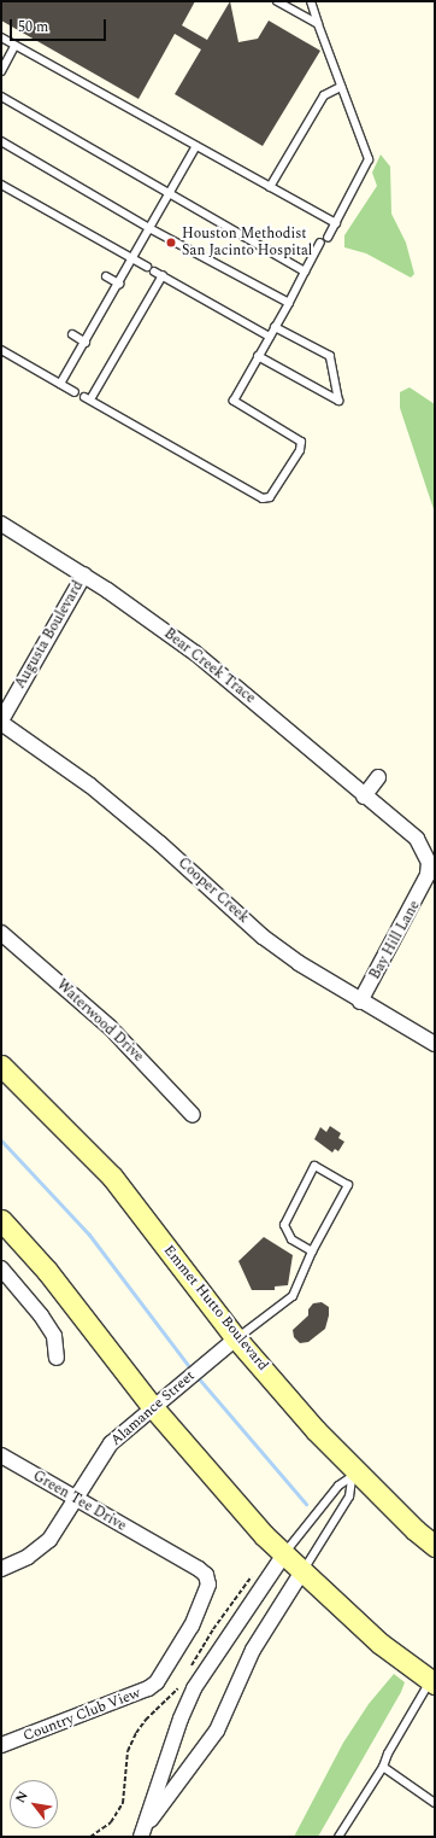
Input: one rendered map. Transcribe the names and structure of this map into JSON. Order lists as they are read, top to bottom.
{
  "streets": {
    "street": [
      "Augusta Boulevard",
      "Bear Creek Trace",
      "Cooper Creek",
      "Bay Hill Lane",
      "Waterwood Drive",
      "Emmet Hutto Boulevard",
      "Alamance Street",
      "Green Tee Drive",
      "Country Club View"
    ]
  },
  "crossings": [
    ["Augusta Boulevard", "Bear Creek Trace"],
    ["Augusta Boulevard", "Cooper Creek"],
    ["Bear Creek Trace", "Bay Hill Lane"],
    ["Cooper Creek", "Bay Hill Lane"],
    ["Emmet Hutto Boulevard", "Alamance Street"],
    ["Alamance Street", "Green Tee Drive"],
    ["Green Tee Drive", "Country Club View"]
  ],
  "places": ["Houston Methodist San Jacinto Hospital"],
  "scale_bar": "50 m",
  "north": "top left"
}
